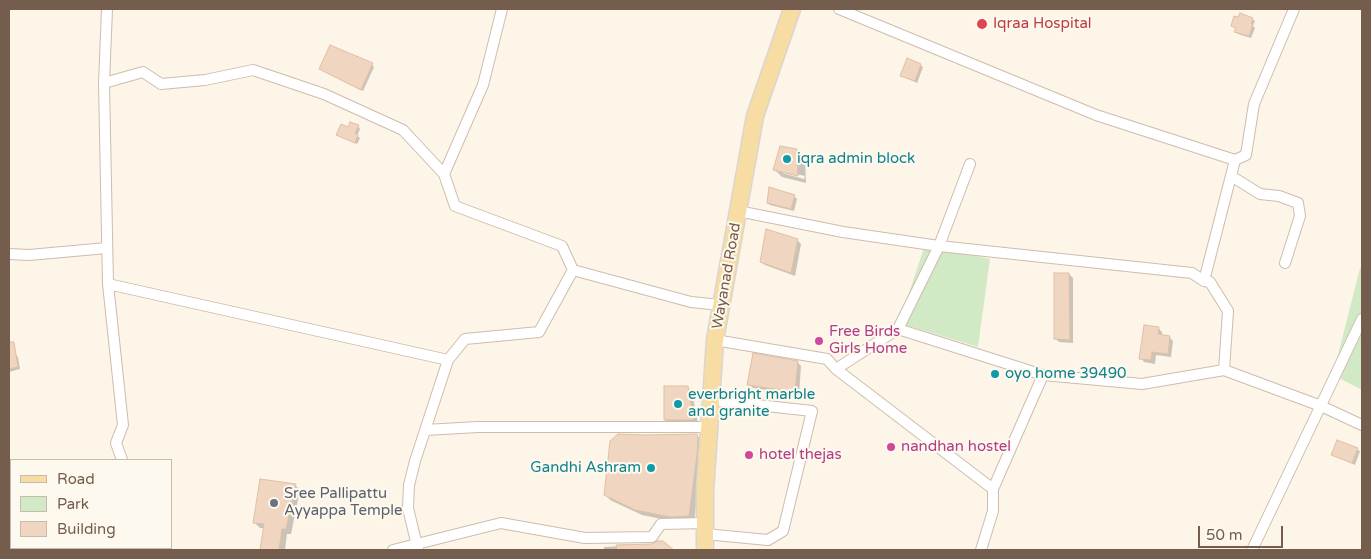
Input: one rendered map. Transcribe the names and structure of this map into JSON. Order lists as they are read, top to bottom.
{
  "streets": {
    "main road": ["Wayanad Road"]
  },
  "places": [
    "Iqraa Hospital",
    "iqra admin block",
    "Free Birds Girls Home",
    "oyo home 39490",
    "everbright marble and granite",
    "nandhan hostel",
    "hotel thejas",
    "Gandhi Ashram",
    "Sree Pallipattu Ayyappa Temple"
  ],
  "legend": ["Road", "Park", "Building"],
  "scale_bar": "50 m"
}
